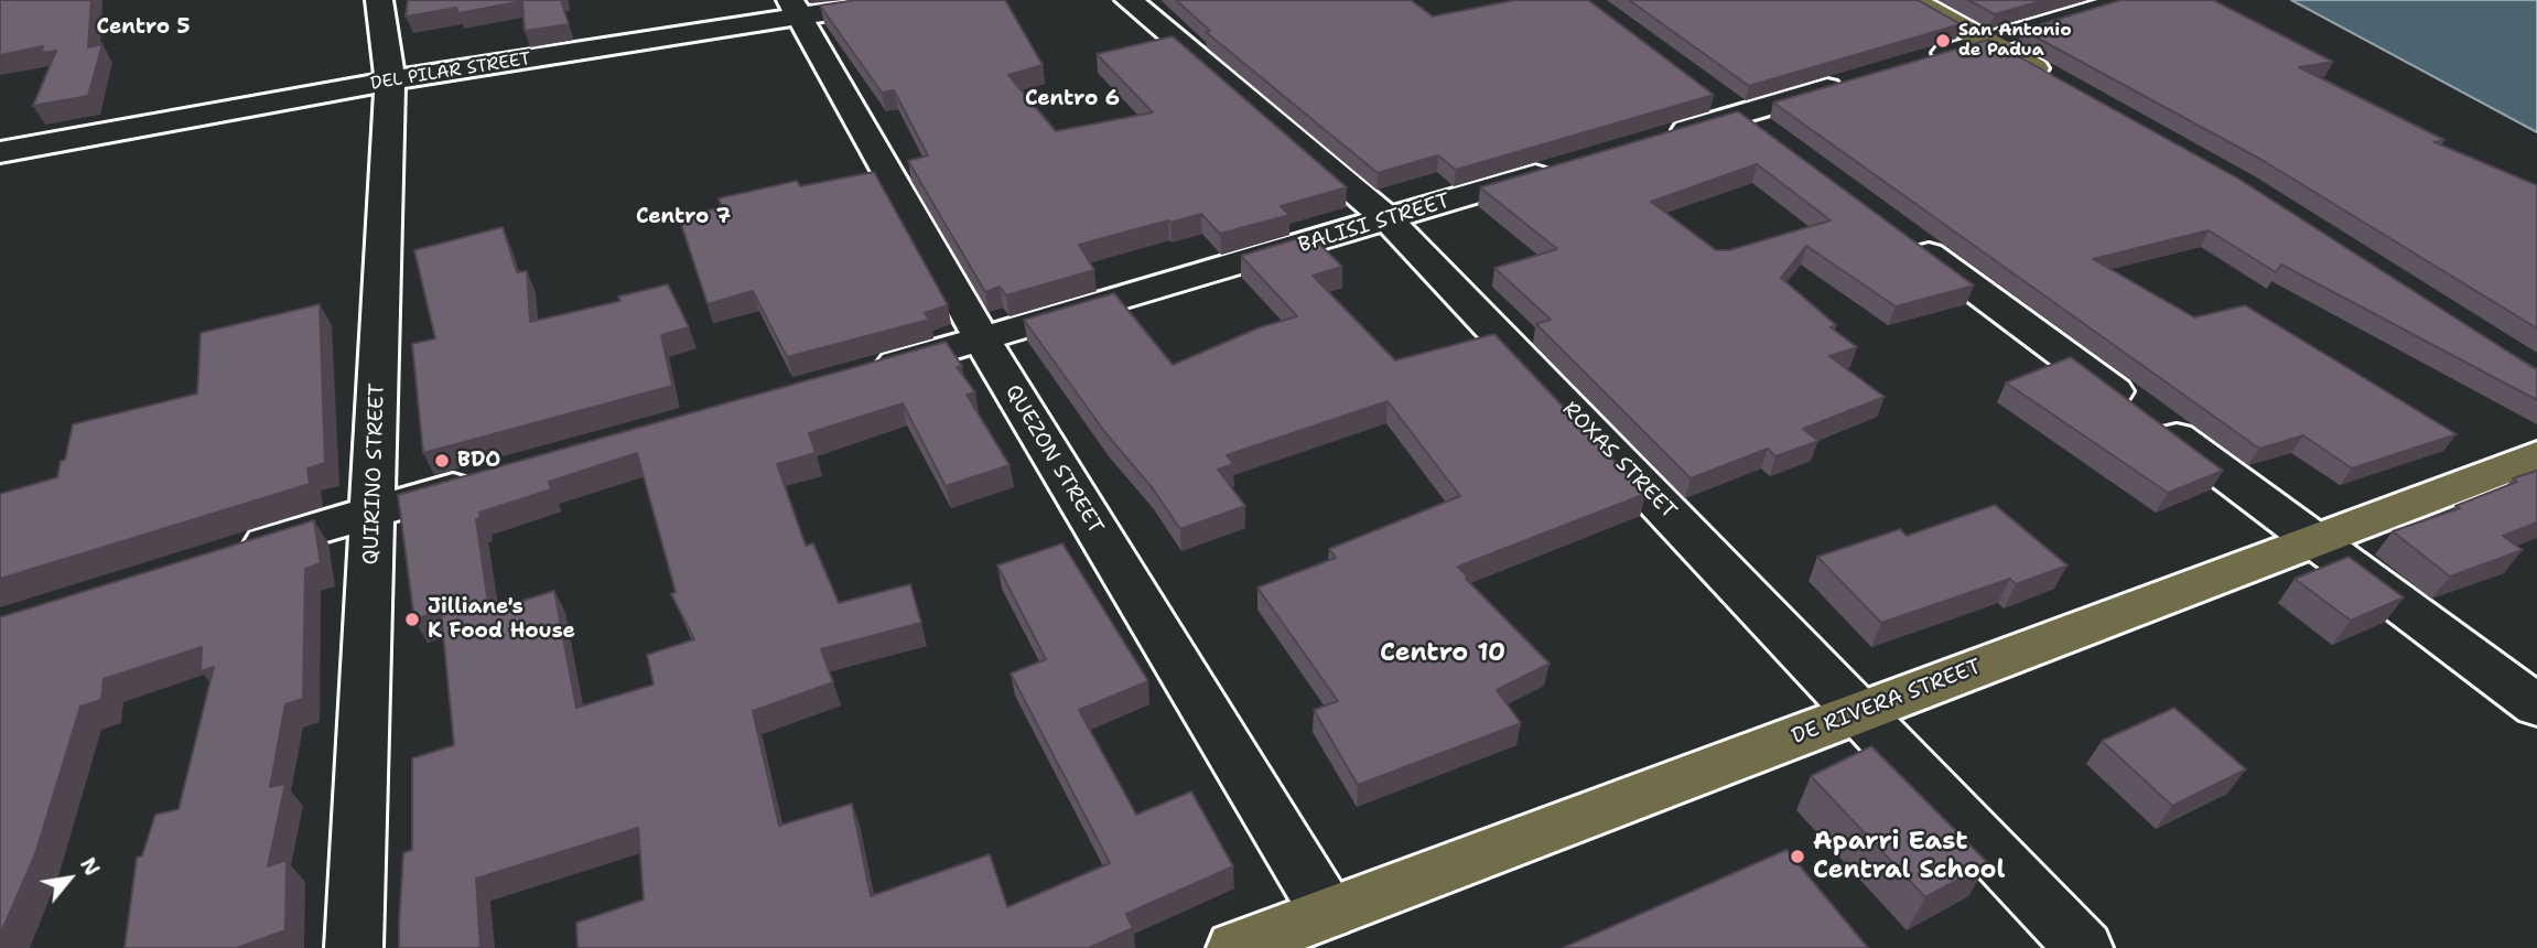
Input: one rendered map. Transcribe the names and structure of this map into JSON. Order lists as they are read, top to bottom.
{
  "streets": {
    "main road": ["DE RIVERA STREET"],
    "street": [
      "DEL PILAR STREET",
      "BALISI STREET",
      "QUEZON STREET",
      "ROXAS STREET",
      "QUIRINO STREET"
    ]
  },
  "crossings": [
    ["DEL PILAR STREET", "QUEZON STREET"],
    ["DEL PILAR STREET", "QUIRINO STREET"],
    ["BALISI STREET", "QUEZON STREET"],
    ["BALISI STREET", "ROXAS STREET"],
    ["QUEZON STREET", "DE RIVERA STREET"],
    ["ROXAS STREET", "DE RIVERA STREET"]
  ],
  "districts": [
    "Centro 5",
    "Centro 6",
    "Centro 7",
    "Centro 10"
  ],
  "places": [
    "San Antonio de Padua",
    "BDO",
    "Jilliane's K Food House",
    "Aparri East Central School"
  ],
  "north": "top right"
}
